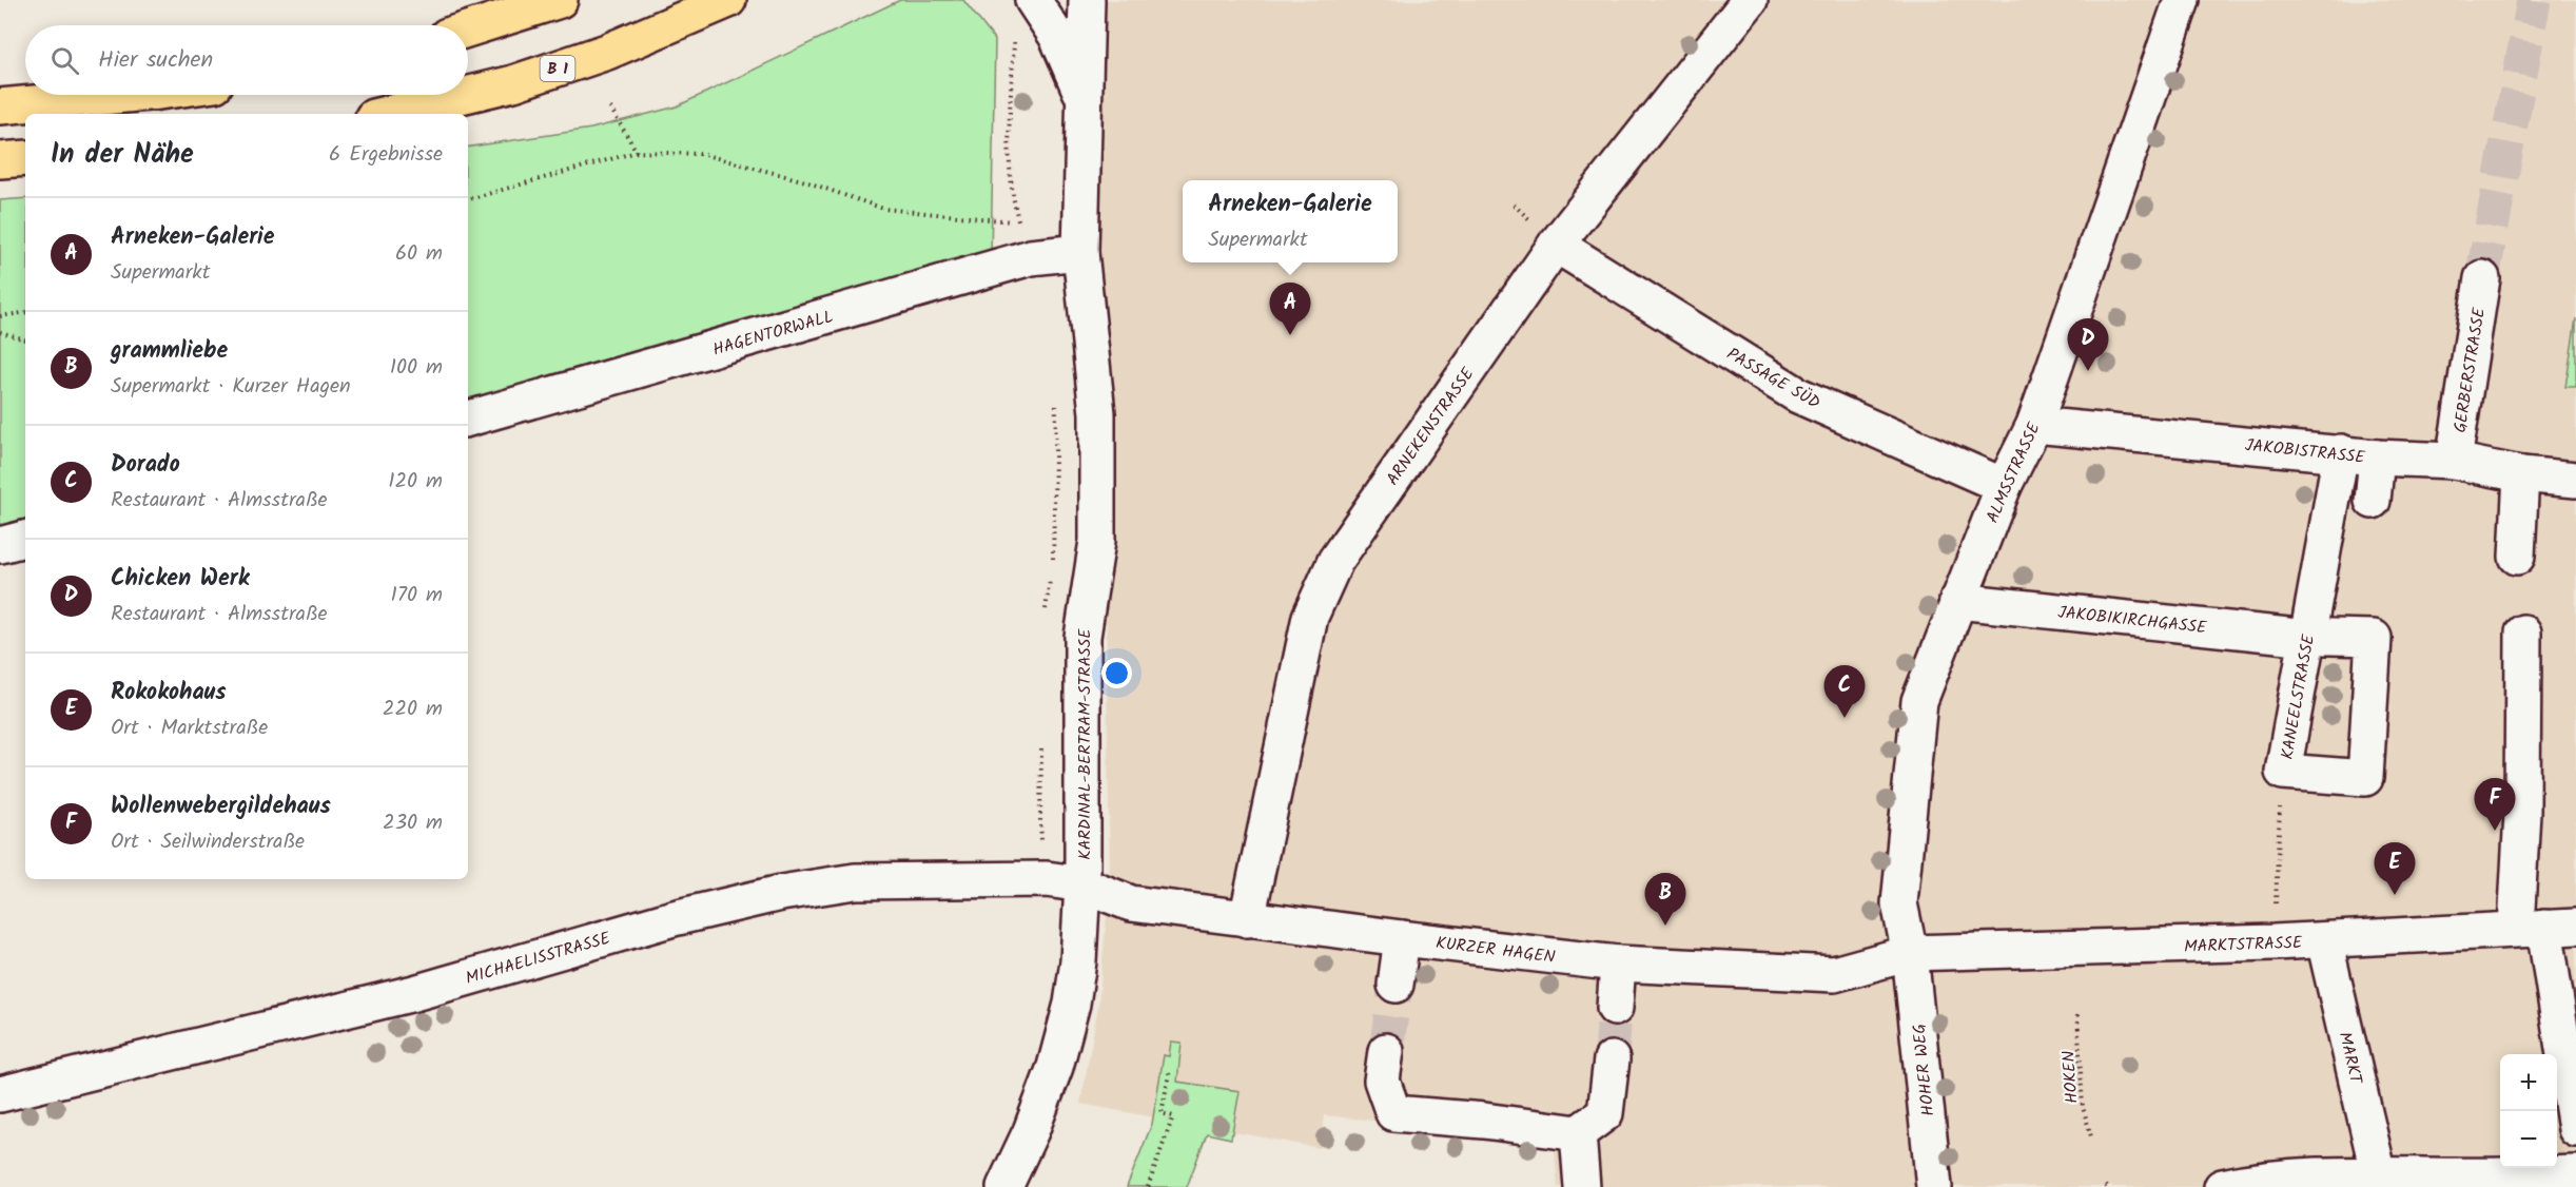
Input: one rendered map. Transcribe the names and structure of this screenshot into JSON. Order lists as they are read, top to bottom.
{
  "streets": {
    "main road": ["B 1"],
    "street": [
      "HAGENTORWALL",
      "GERBERSTRASSE",
      "PASSAGE SÜD",
      "ARNEKENSTRASSE",
      "JAKOBISTRASSE",
      "ALMSSTRASSE",
      "JAKOBIKIRCHGASSE",
      "KANEELSTRASSE",
      "KARDINAL-BERTRAM-STRASSE",
      "MARKTSTRASSE",
      "KURZER HAGEN",
      "MICHAELISSTRASSE",
      "MARKT",
      "HOHER WEG"
    ],
    "path": ["HOKEN"]
  },
  "crossings": [
    ["HAGENTORWALL", "KARDINAL-BERTRAM-STRASSE"],
    ["GERBERSTRASSE", "JAKOBISTRASSE"],
    ["PASSAGE SÜD", "ARNEKENSTRASSE"],
    ["PASSAGE SÜD", "ALMSSTRASSE"],
    ["ARNEKENSTRASSE", "KURZER HAGEN"],
    ["JAKOBISTRASSE", "ALMSSTRASSE"],
    ["JAKOBISTRASSE", "KANEELSTRASSE"],
    ["ALMSSTRASSE", "JAKOBIKIRCHGASSE"],
    ["ALMSSTRASSE", "MARKTSTRASSE"],
    ["ALMSSTRASSE", "KURZER HAGEN"],
    ["ALMSSTRASSE", "HOHER WEG"],
    ["JAKOBIKIRCHGASSE", "KANEELSTRASSE"],
    ["KANEELSTRASSE", "MARKTSTRASSE"],
    ["KARDINAL-BERTRAM-STRASSE", "KURZER HAGEN"],
    ["KARDINAL-BERTRAM-STRASSE", "MICHAELISSTRASSE"],
    ["MARKTSTRASSE", "KURZER HAGEN"],
    ["MARKTSTRASSE", "MARKT"],
    ["MARKTSTRASSE", "HOHER WEG"],
    ["KURZER HAGEN", "MICHAELISSTRASSE"],
    ["KURZER HAGEN", "HOHER WEG"]
  ],
  "page": {
    "search": "Hier suchen",
    "heading": ["In der Nähe", "6 Ergebnisse"],
    "popup": ["Arneken-Galerie", "Supermarkt"],
    "list": [
      {
        "mark": "A",
        "name": "Arneken-Galerie",
        "note": "Supermarkt",
        "value": "60 m"
      },
      {
        "mark": "B",
        "name": "grammliebe",
        "note": "Supermarkt · Kurzer Hagen",
        "value": "100 m"
      },
      {
        "mark": "C",
        "name": "Dorado",
        "note": "Restaurant · Almsstraße",
        "value": "120 m"
      },
      {
        "mark": "D",
        "name": "Chicken Werk",
        "note": "Restaurant · Almsstraße",
        "value": "170 m"
      },
      {
        "mark": "E",
        "name": "Rokokohaus",
        "note": "Ort · Marktstraße",
        "value": "220 m"
      },
      {
        "mark": "F",
        "name": "Wollenwebergildehaus",
        "note": "Ort · Seilwinderstraße",
        "value": "230 m"
      }
    ],
    "pins": [
      "A",
      "D",
      "C",
      "F",
      "E",
      "B"
    ],
    "map_buttons": ["+", "−"]
  }
}
